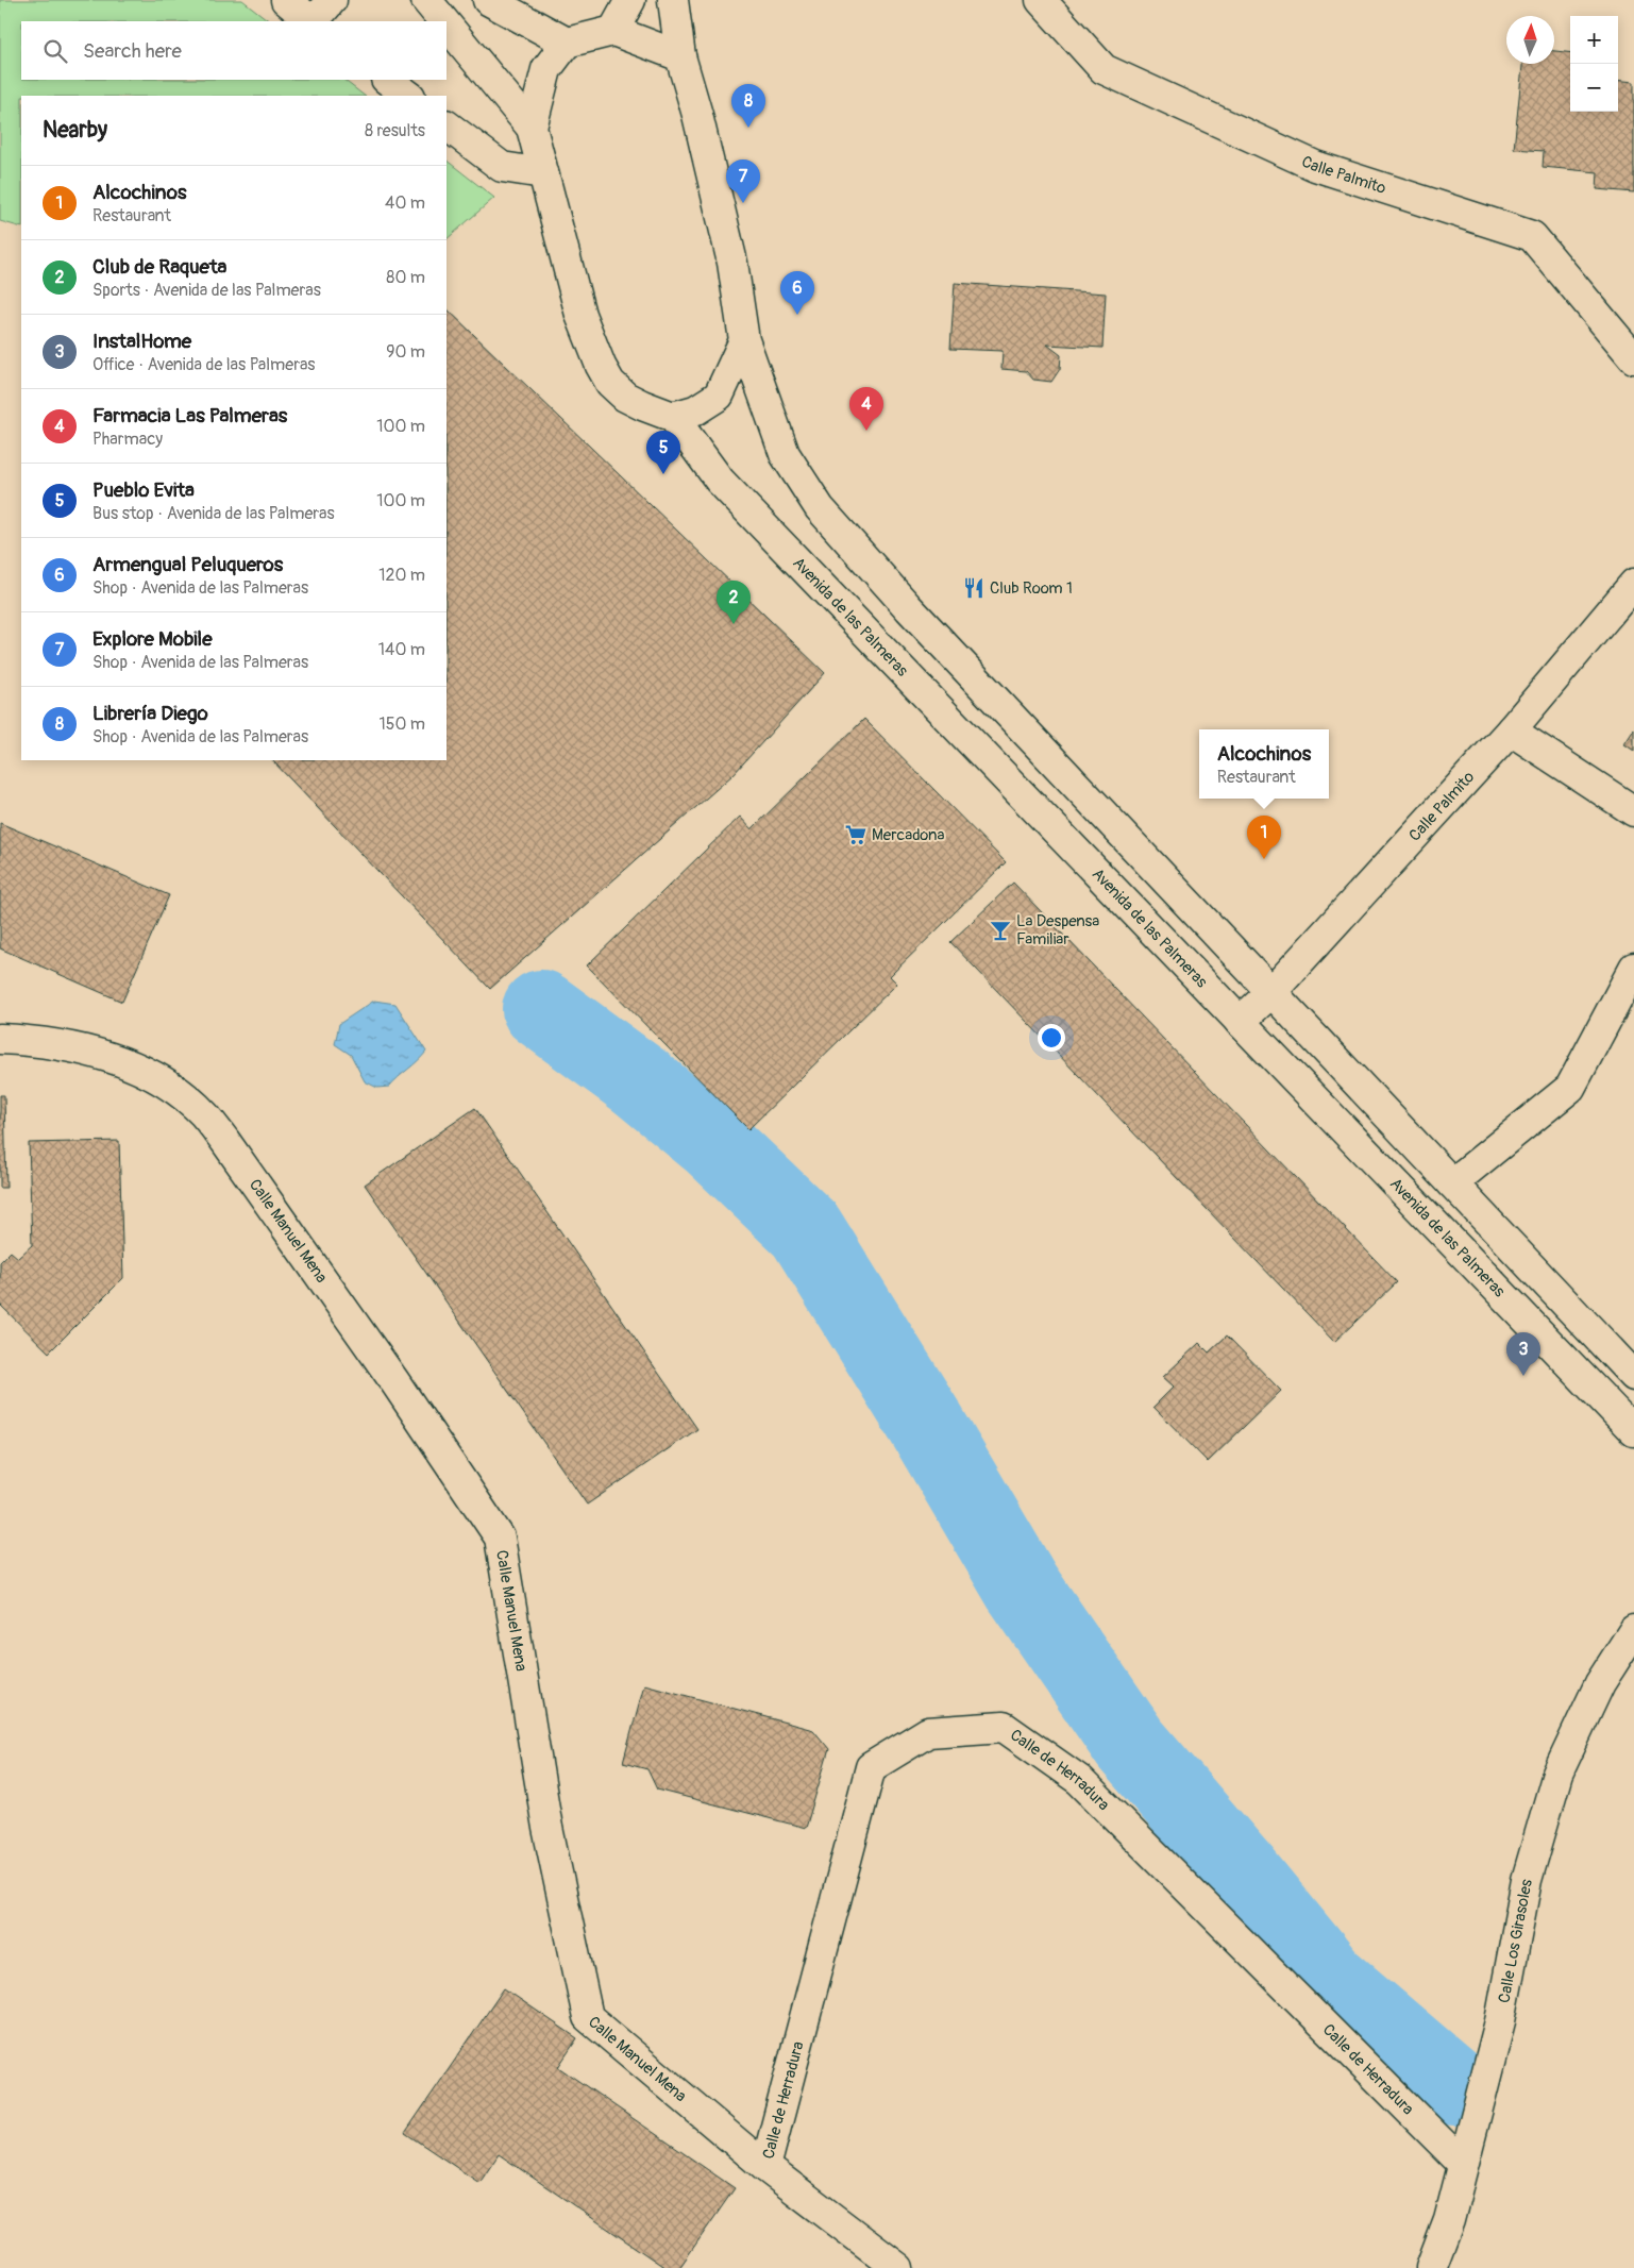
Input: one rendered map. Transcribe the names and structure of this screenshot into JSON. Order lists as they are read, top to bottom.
{
  "streets": {
    "street": [
      "Calle Palmito",
      "Avenida de las Palmeras",
      "Calle Manuel Mena",
      "Calle de Herradura",
      "Calle Los Girasoles"
    ]
  },
  "crossings": [
    ["Calle Palmito", "Avenida de las Palmeras"],
    ["Calle Manuel Mena", "Calle de Herradura"],
    ["Calle de Herradura", "Calle Los Girasoles"]
  ],
  "places": {
    "restaurant": ["Club Room 1"],
    "supermarket": ["Mercadona"],
    "bar": ["La Despensa Familiar"]
  },
  "north": "top",
  "page": {
    "map_buttons": ["+", "−"],
    "search": "Search here",
    "pins": [
      "8",
      "7",
      "6",
      "4",
      "5",
      "2",
      "1",
      "3"
    ],
    "heading": ["Nearby", "8 results"],
    "list": [
      {
        "mark": "1",
        "name": "Alcochinos",
        "note": "Restaurant",
        "value": "40 m"
      },
      {
        "mark": "2",
        "name": "Club de Raqueta",
        "note": "Sports · Avenida de las Palmeras",
        "value": "80 m"
      },
      {
        "mark": "3",
        "name": "InstalHome",
        "note": "Office · Avenida de las Palmeras",
        "value": "90 m"
      },
      {
        "mark": "4",
        "name": "Farmacia Las Palmeras",
        "note": "Pharmacy",
        "value": "100 m"
      },
      {
        "mark": "5",
        "name": "Pueblo Evita",
        "note": "Bus stop · Avenida de las Palmeras",
        "value": "100 m"
      },
      {
        "mark": "6",
        "name": "Armengual Peluqueros",
        "note": "Shop · Avenida de las Palmeras",
        "value": "120 m"
      },
      {
        "mark": "7",
        "name": "Explore Mobile",
        "note": "Shop · Avenida de las Palmeras",
        "value": "140 m"
      },
      {
        "mark": "8",
        "name": "Librería Diego",
        "note": "Shop · Avenida de las Palmeras",
        "value": "150 m"
      }
    ],
    "popup": ["Alcochinos", "Restaurant"]
  }
}
